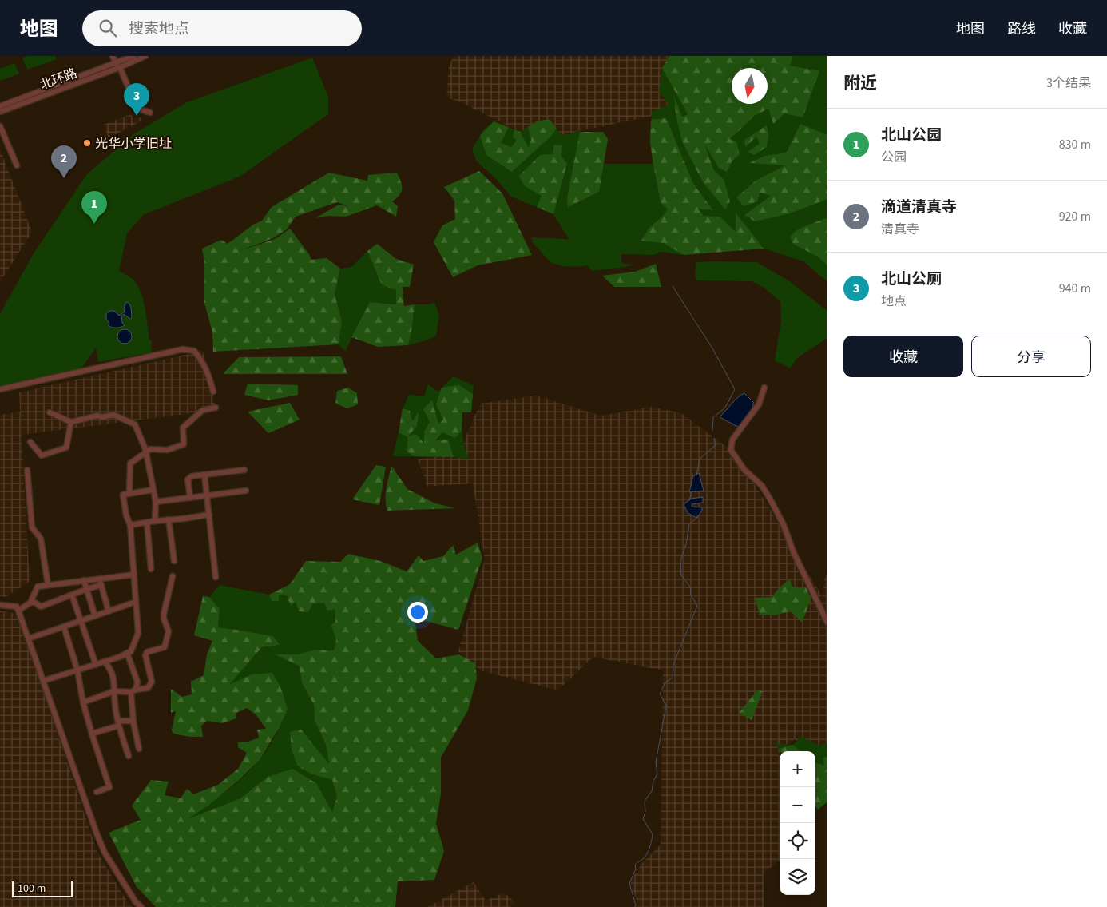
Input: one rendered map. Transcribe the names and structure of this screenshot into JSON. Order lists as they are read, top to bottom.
{
  "streets": {
    "street": ["北环路"]
  },
  "places": ["光华小学旧址"],
  "scale_bar": "100 m",
  "north": "bottom",
  "page": {
    "header": "地图",
    "search": "搜索地点",
    "nav": ["地图", "路线", "收藏"],
    "heading": ["附近", "3个结果"],
    "pins": ["3", "2", "1"],
    "list": [
      {
        "mark": "1",
        "name": "北山公园",
        "note": "公园",
        "value": "830 m"
      },
      {
        "mark": "2",
        "name": "滴道清真寺",
        "note": "清真寺",
        "value": "920 m"
      },
      {
        "mark": "3",
        "name": "北山公厕",
        "note": "地点",
        "value": "940 m"
      }
    ],
    "buttons": ["收藏", "分享"],
    "map_buttons": ["+", "−"],
    "scale": "100 m"
  }
}
